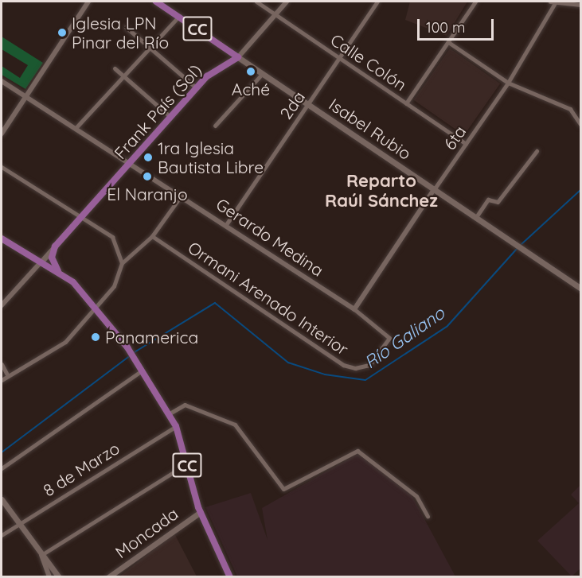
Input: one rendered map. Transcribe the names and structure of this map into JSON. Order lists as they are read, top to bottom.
{
  "streets": {
    "main road": [
      "CC",
      "Frank País (Sol)",
      "Isabel Rubio",
      "Moncada"
    ],
    "street": [
      "Calle Colón",
      "2da",
      "6ta",
      "Gerardo Medina",
      "Ormani Arenado Interior",
      "8 de Marzo"
    ]
  },
  "crossings": [
    ["CC", "Frank País (Sol)"],
    ["CC", "Isabel Rubio"],
    ["CC", "8 de Marzo"],
    ["CC", "Moncada"],
    ["Calle Colón", "2da"],
    ["Calle Colón", "Frank País (Sol)"],
    ["Calle Colón", "6ta"],
    ["2da", "Isabel Rubio"],
    ["2da", "Gerardo Medina"],
    ["Frank País (Sol)", "Isabel Rubio"],
    ["Frank País (Sol)", "Gerardo Medina"],
    ["Isabel Rubio", "6ta"],
    ["6ta", "Gerardo Medina"],
    ["Gerardo Medina", "Ormani Arenado Interior"]
  ],
  "districts": ["Reparto Raúl Sánchez"],
  "water": ["Río Galiano"],
  "places": [
    "Iglesia LPN Pinar del Río",
    "Aché",
    "1ra Iglesia Bautista Libre",
    "El Naranjo",
    "Panamerica"
  ],
  "scale_bar": "100 m"
}
